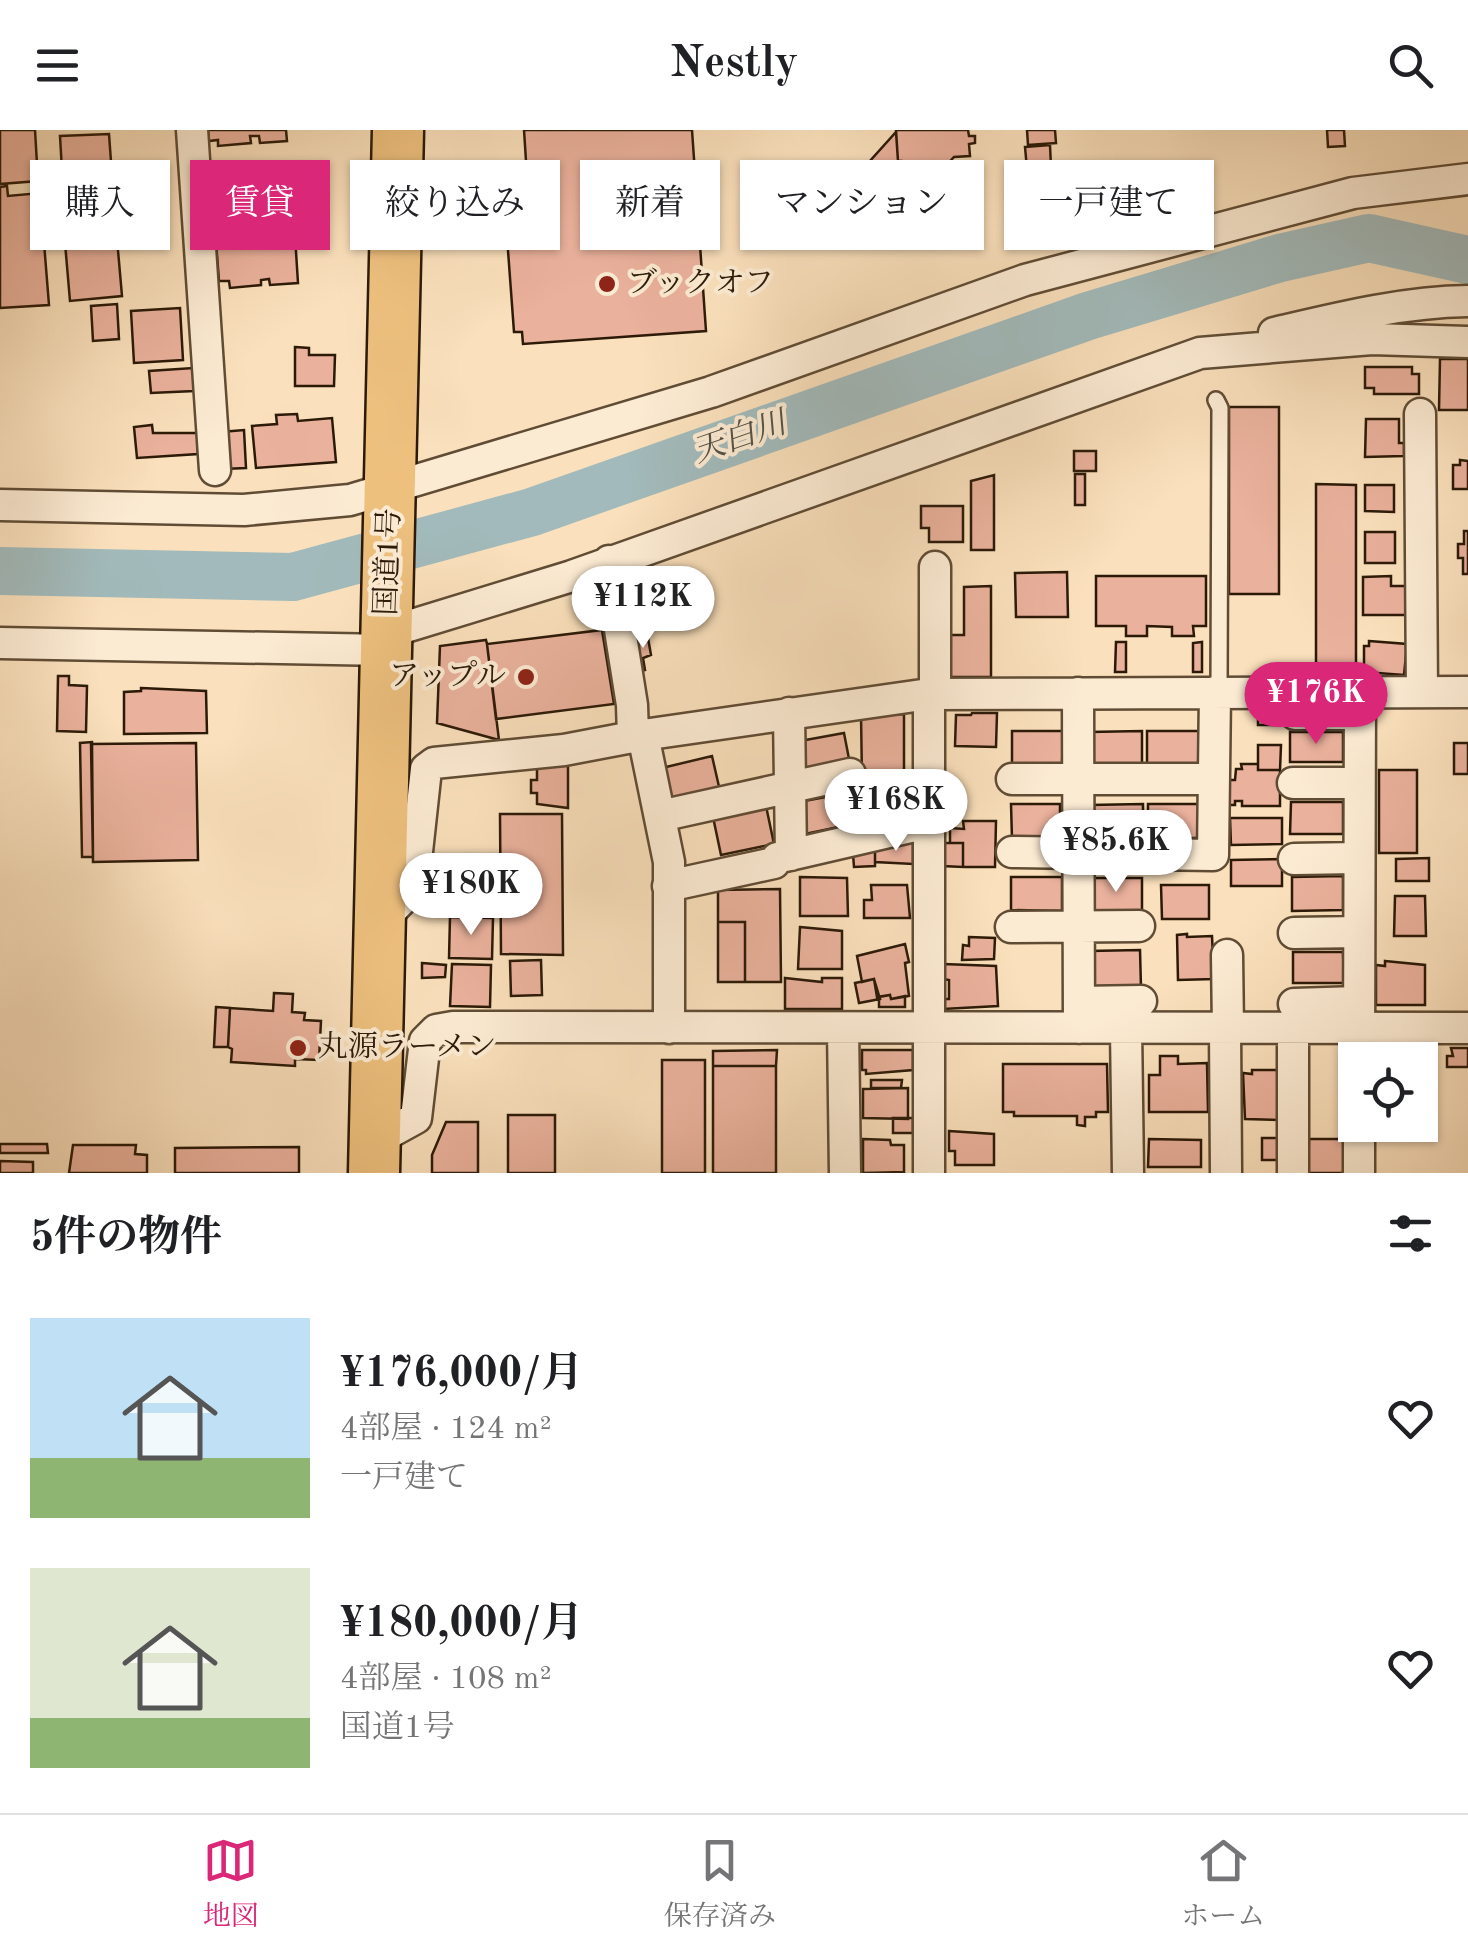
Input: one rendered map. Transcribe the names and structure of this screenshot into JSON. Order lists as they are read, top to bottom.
{
  "streets": {
    "highway": ["国道1号"]
  },
  "water": ["天白川"],
  "places": ["ブックオフ", "アップル", "丸源ラーメン"],
  "page": {
    "header": "Nestly",
    "chip": [
      "購入",
      "賃貸",
      "絞り込み",
      "新着",
      "マンション",
      "一戸建て"
    ],
    "price": [
      "¥112K",
      "¥176K",
      "¥168K",
      "¥85.6K",
      "¥180K"
    ],
    "heading": "5件の物件",
    "list": [
      {
        "name": "¥176,000/月",
        "note": "4部屋 · 124 m² · 一戸建て"
      },
      {
        "name": "¥180,000/月",
        "note": "4部屋 · 108 m² · 国道1号"
      }
    ],
    "tabs": ["地図", "保存済み", "ホーム"]
  }
}
